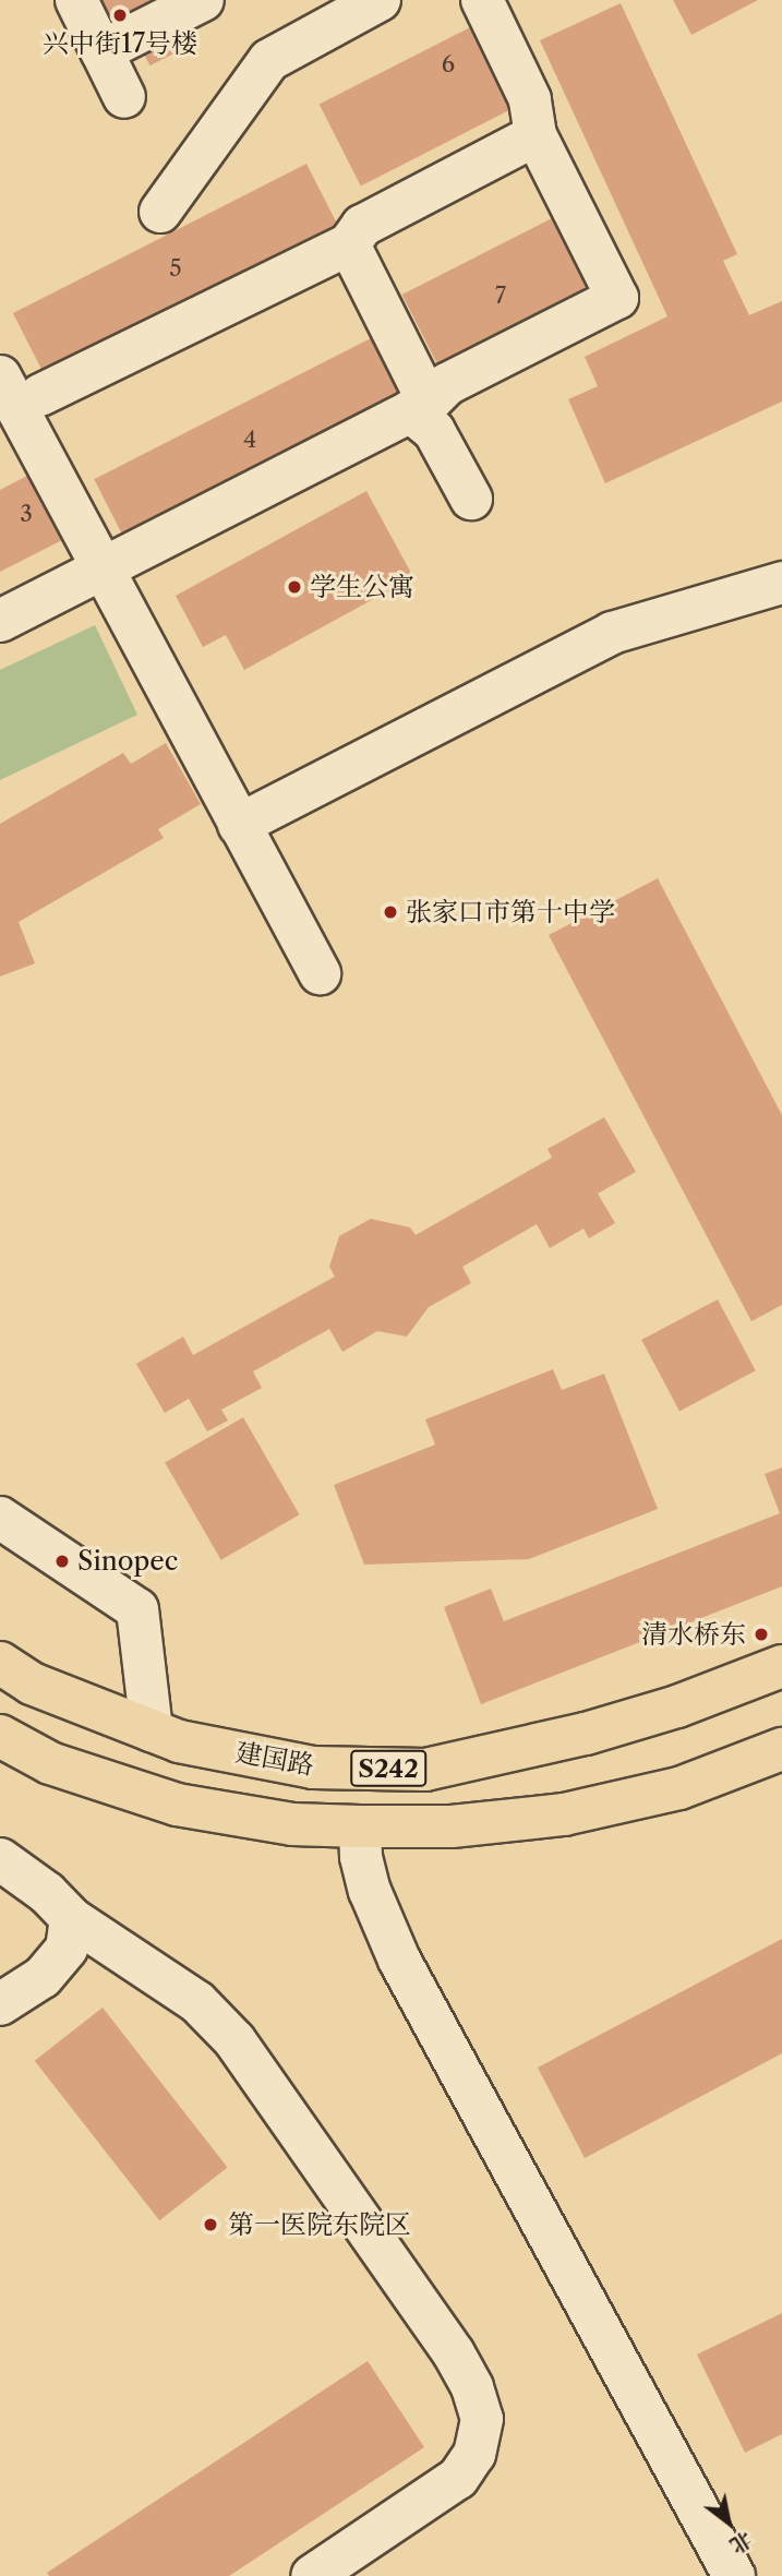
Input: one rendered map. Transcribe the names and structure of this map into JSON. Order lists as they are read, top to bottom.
{
  "streets": {
    "main road": ["建国路", "S242"]
  },
  "places": [
    "兴中街17号楼",
    "学生公寓",
    "张家口市第十中学",
    "Sinopec",
    "清水桥东",
    "第一医院东院区"
  ],
  "house_numbers": [
    "6",
    "5",
    "7",
    "4",
    "3"
  ],
  "north": "bottom right"
}
